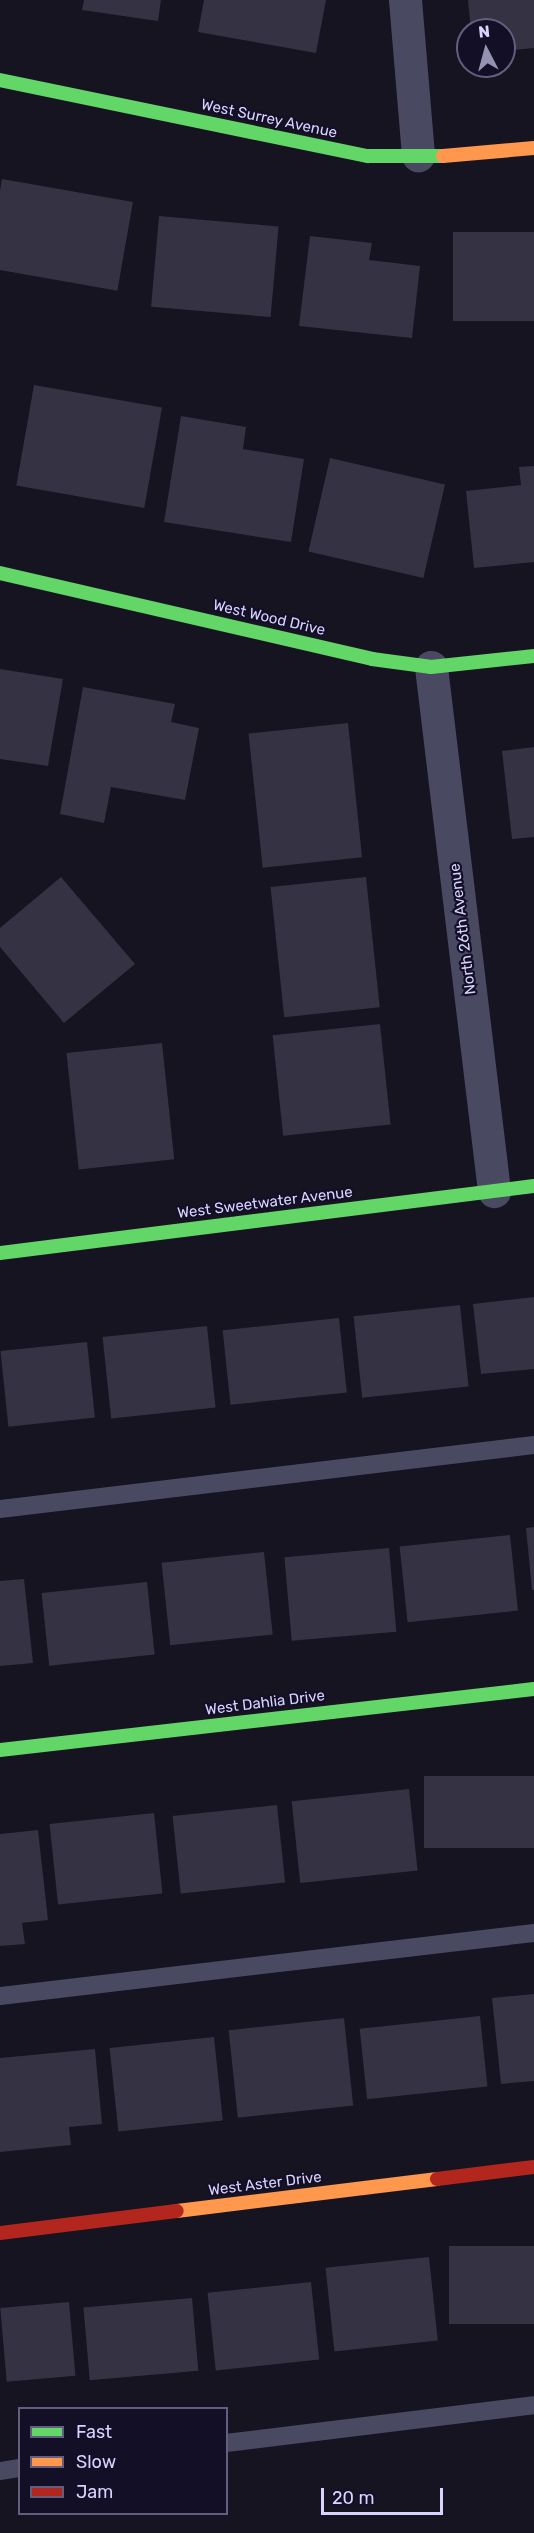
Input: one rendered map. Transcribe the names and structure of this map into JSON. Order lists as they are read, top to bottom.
{
  "streets": {
    "street": [
      "West Surrey Avenue",
      "West Wood Drive",
      "North 26th Avenue",
      "West Sweetwater Avenue",
      "West Dahlia Drive",
      "West Aster Drive"
    ]
  },
  "crossings": [
    ["West Wood Drive", "North 26th Avenue"],
    ["North 26th Avenue", "West Sweetwater Avenue"]
  ],
  "legend": ["Fast", "Slow", "Jam"],
  "scale_bar": "20 m",
  "north": "top"
}
